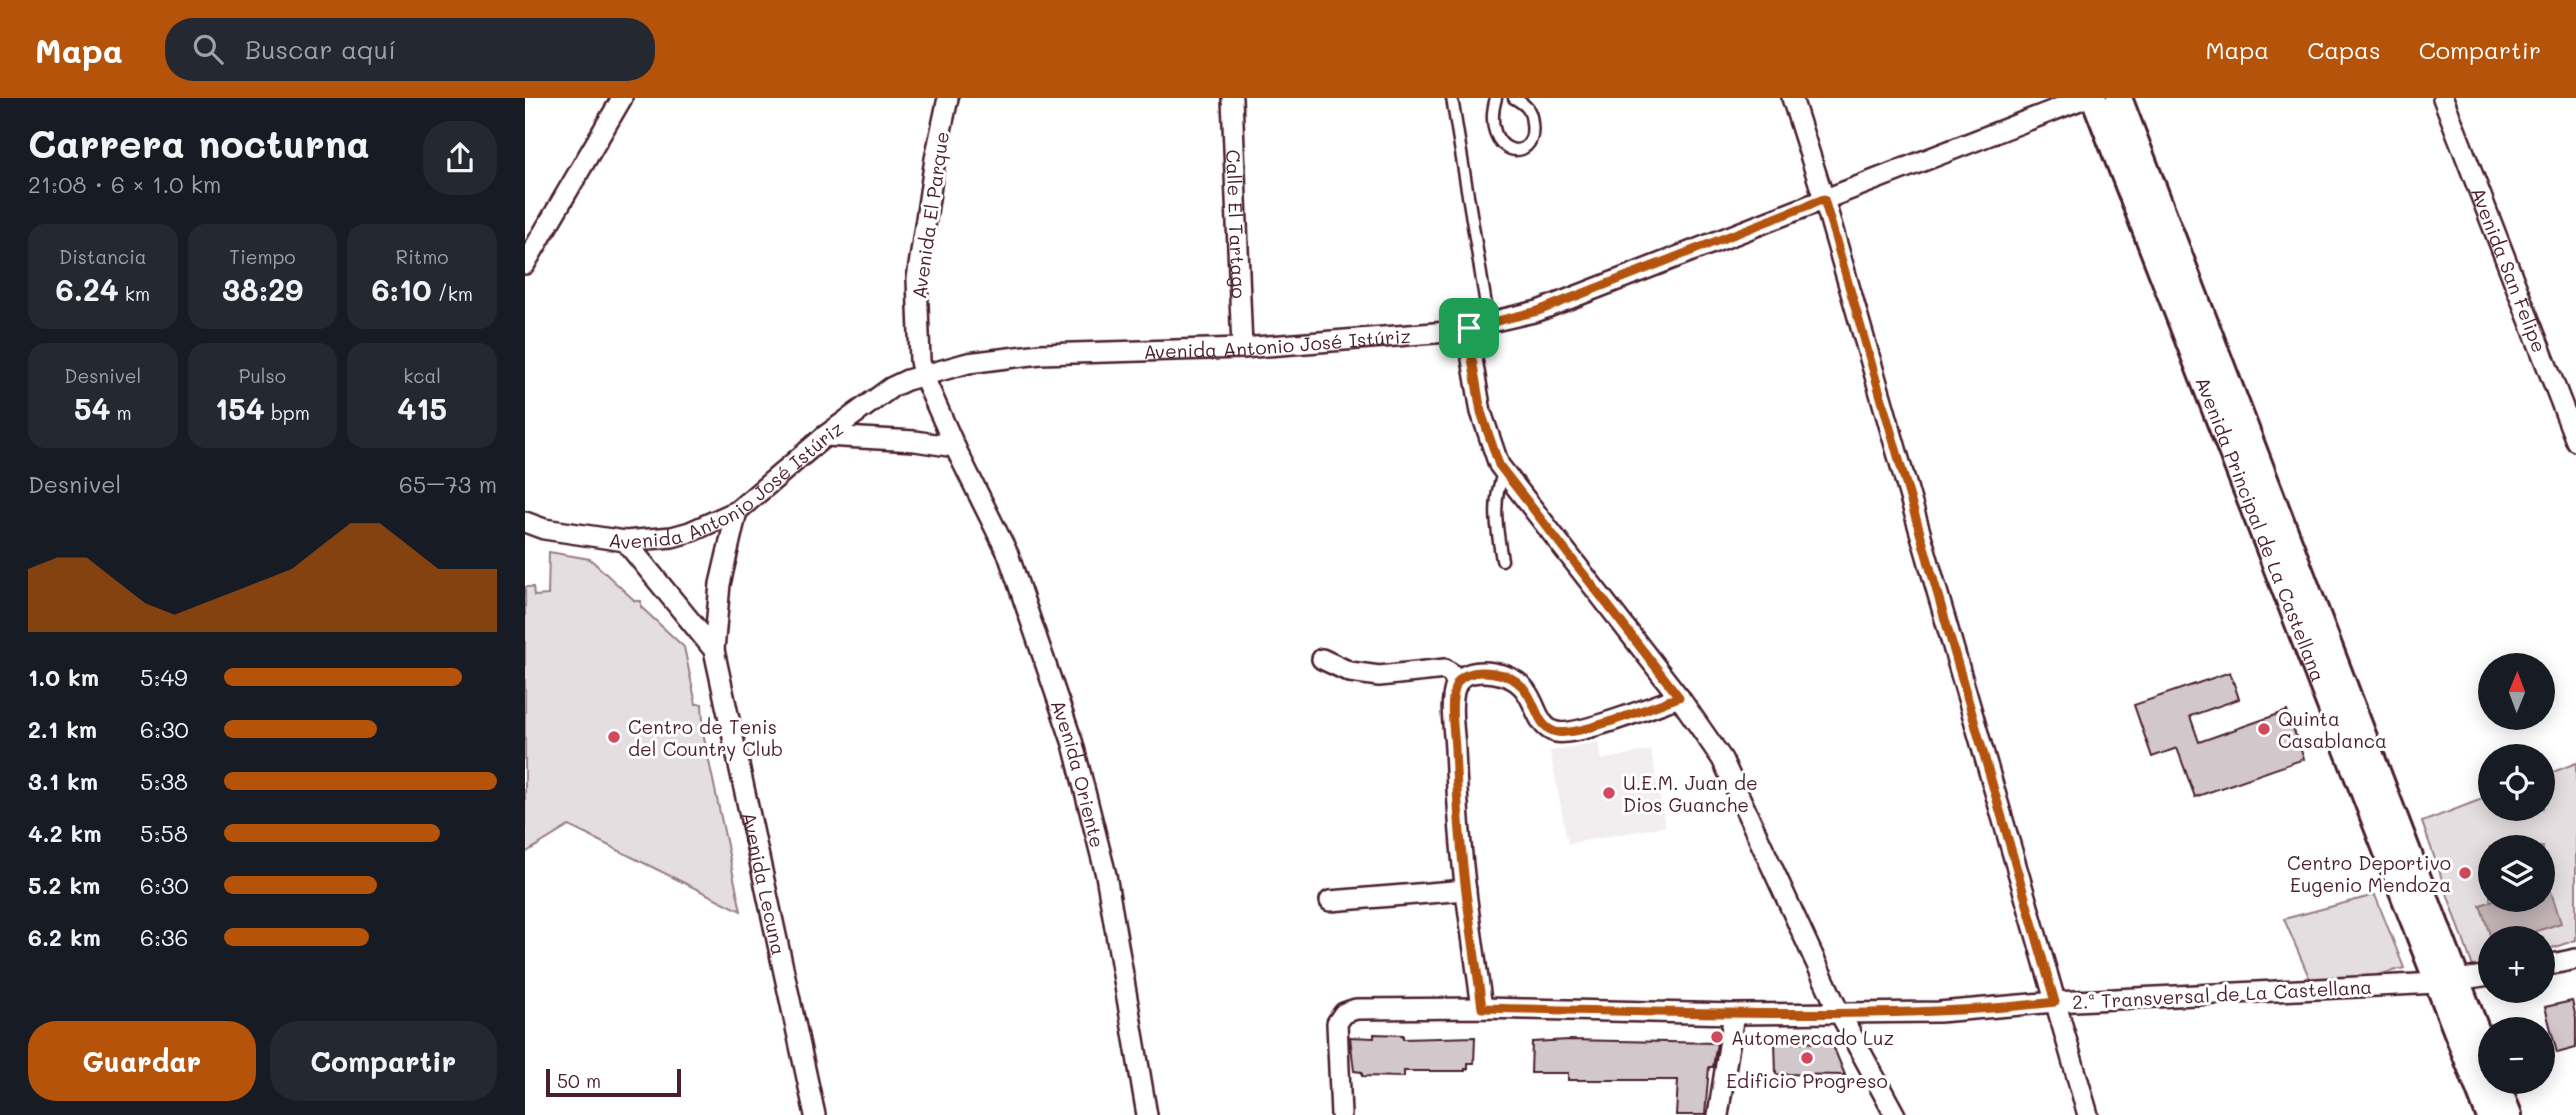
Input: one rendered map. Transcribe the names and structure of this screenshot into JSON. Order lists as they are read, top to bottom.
{
  "streets": {
    "street": [
      "Avenida El Parque",
      "Calle El Tartago",
      "Avenida San Felipe",
      "Avenida Antonio José Istúriz",
      "Avenida Principal de La Castellana",
      "Avenida Oriente",
      "Avenida Lecuna",
      "2.ª Transversal de La Castellana"
    ]
  },
  "crossings": [
    ["Avenida El Parque", "Avenida Antonio José Istúriz"],
    ["Avenida El Parque", "Avenida Oriente"],
    ["Calle El Tartago", "Avenida Antonio José Istúriz"],
    ["Avenida Antonio José Istúriz", "Avenida Oriente"],
    ["Avenida Antonio José Istúriz", "Avenida Lecuna"],
    ["Avenida Principal de La Castellana", "2.ª Transversal de La Castellana"]
  ],
  "places": [
    "Quinta Casablanca",
    "Centro de Tenis del Country Club",
    "U.E.M. Juan de Dios Guanche",
    "Centro Deportivo Eugenio Mendoza",
    "Automercado Luz",
    "Edificio Progreso"
  ],
  "scale_bar": "50 m",
  "north": "top",
  "page": {
    "header": "Mapa",
    "search": "Buscar aquí",
    "nav": ["Mapa", "Capas", "Compartir"],
    "heading": ["Carrera nocturna", "21:08 · 6 × 1.0 km"],
    "stats": [
      ["Distancia", "6.24 km"],
      ["Tiempo", "38:29"],
      ["Ritmo", "6:10 /km"],
      ["Desnivel", "54 m"],
      ["Pulso", "154 bpm"],
      ["kcal", "415"]
    ],
    "chart": ["Desnivel", "65–73 m"],
    "list": [
      {
        "name": "1.0 km",
        "note": "5:49"
      },
      {
        "name": "2.1 km",
        "note": "6:30"
      },
      {
        "name": "3.1 km",
        "note": "5:38"
      },
      {
        "name": "4.2 km",
        "note": "5:58"
      },
      {
        "name": "5.2 km",
        "note": "6:30"
      },
      {
        "name": "6.2 km",
        "note": "6:36"
      }
    ],
    "map_buttons": ["+", "−"],
    "buttons": ["Guardar", "Compartir"],
    "scale": "50 m"
  }
}
